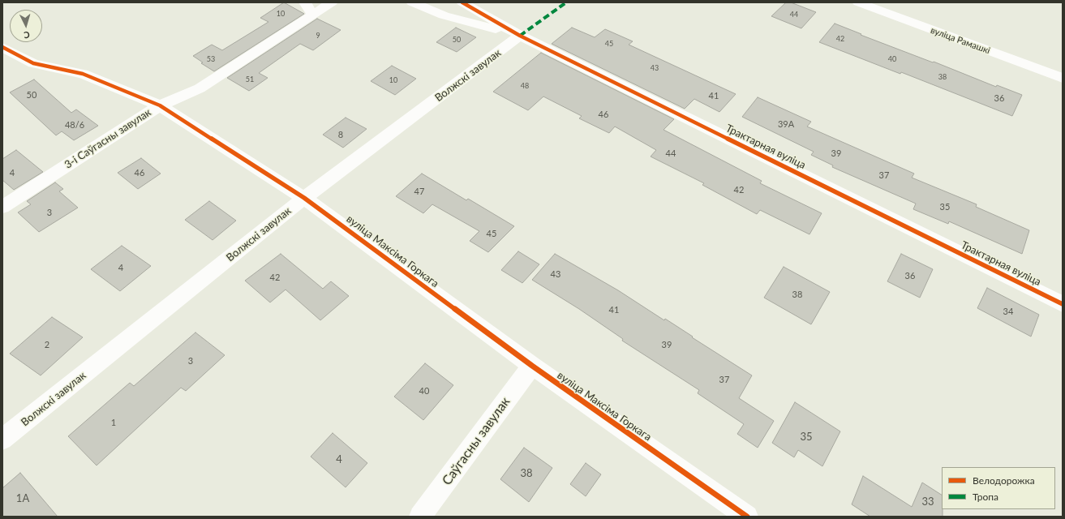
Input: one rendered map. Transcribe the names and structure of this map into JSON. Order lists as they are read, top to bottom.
{
  "streets": {
    "street": [
      "вуліца Рамашкі",
      "Волжскі завулак",
      "3-і Саўгасны завулак",
      "Трактарная вуліца",
      "вуліца Максіма Горкага",
      "Саўгасны завулак"
    ]
  },
  "crossings": [
    ["Волжскі завулак", "Трактарная вуліца"],
    ["Волжскі завулак", "вуліца Максіма Горкага"],
    ["3-і Саўгасны завулак", "вуліца Максіма Горкага"],
    ["вуліца Максіма Горкага", "Саўгасны завулак"]
  ],
  "house_numbers": [
    "10",
    "44",
    "9",
    "42",
    "50",
    "45",
    "53",
    "40",
    "43",
    "38",
    "51",
    "10",
    "48",
    "50",
    "41",
    "36",
    "46",
    "39А",
    "48/6",
    "8",
    "44",
    "39",
    "4",
    "46",
    "37",
    "42",
    "47",
    "35",
    "3",
    "45",
    "4",
    "43",
    "36",
    "42",
    "38",
    "41",
    "34",
    "2",
    "39",
    "3",
    "37",
    "40",
    "1",
    "35",
    "4",
    "38",
    "1А",
    "33"
  ],
  "legend": ["Велодорожка", "Тропа"],
  "north": "bottom"
}
